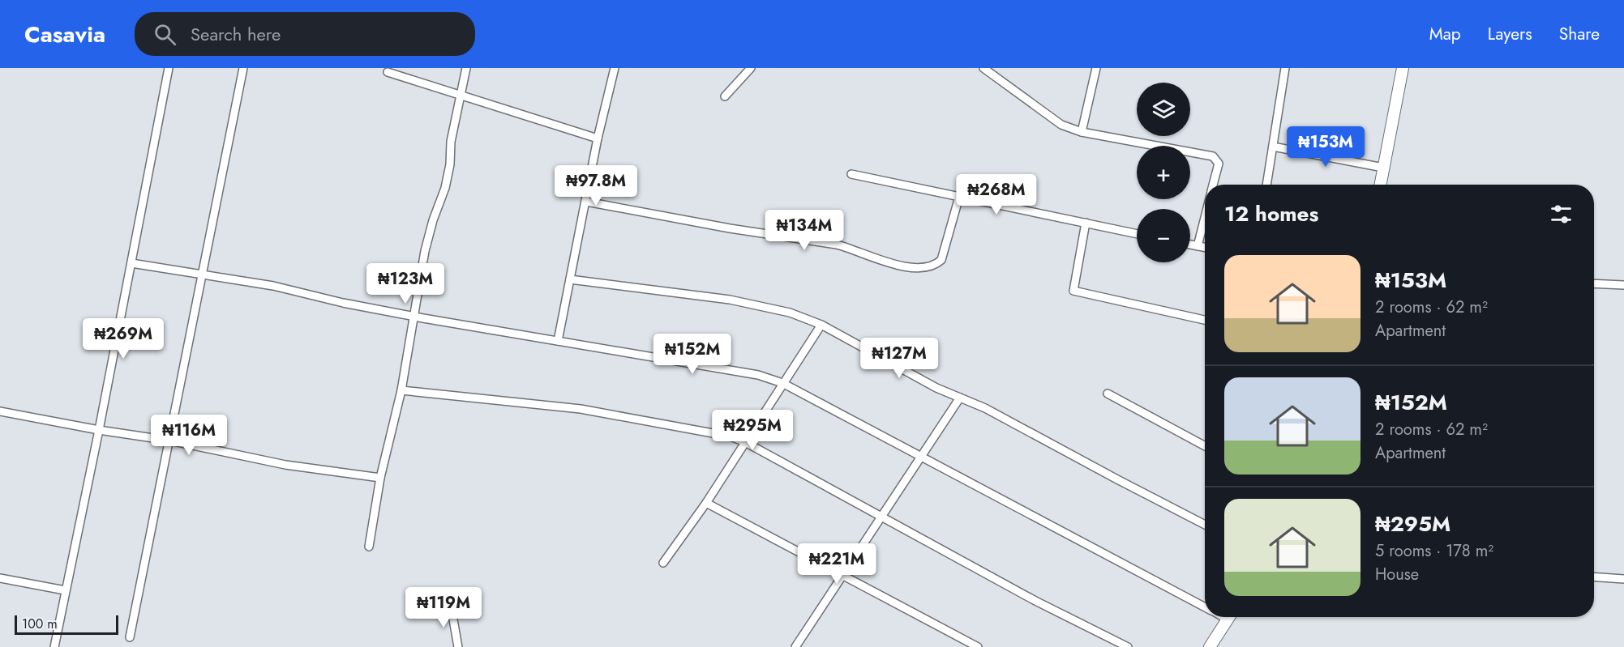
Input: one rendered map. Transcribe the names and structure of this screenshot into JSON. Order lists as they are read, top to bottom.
{
  "scale_bar": "100 m",
  "page": {
    "header": "Casavia",
    "search": "Search here",
    "nav": ["Map", "Layers", "Share"],
    "map_buttons": ["+", "−"],
    "price": [
      "₦153M",
      "₦97.8M",
      "₦268M",
      "₦134M",
      "₦123M",
      "₦269M",
      "₦152M",
      "₦127M",
      "₦295M",
      "₦116M",
      "₦221M",
      "₦119M"
    ],
    "heading": "12 homes",
    "list": [
      {
        "name": "₦153M",
        "note": "2 rooms · 62 m² · Apartment"
      },
      {
        "name": "₦152M",
        "note": "2 rooms · 62 m² · Apartment"
      },
      {
        "name": "₦295M",
        "note": "5 rooms · 178 m² · House"
      }
    ],
    "scale": "100 m"
  }
}
